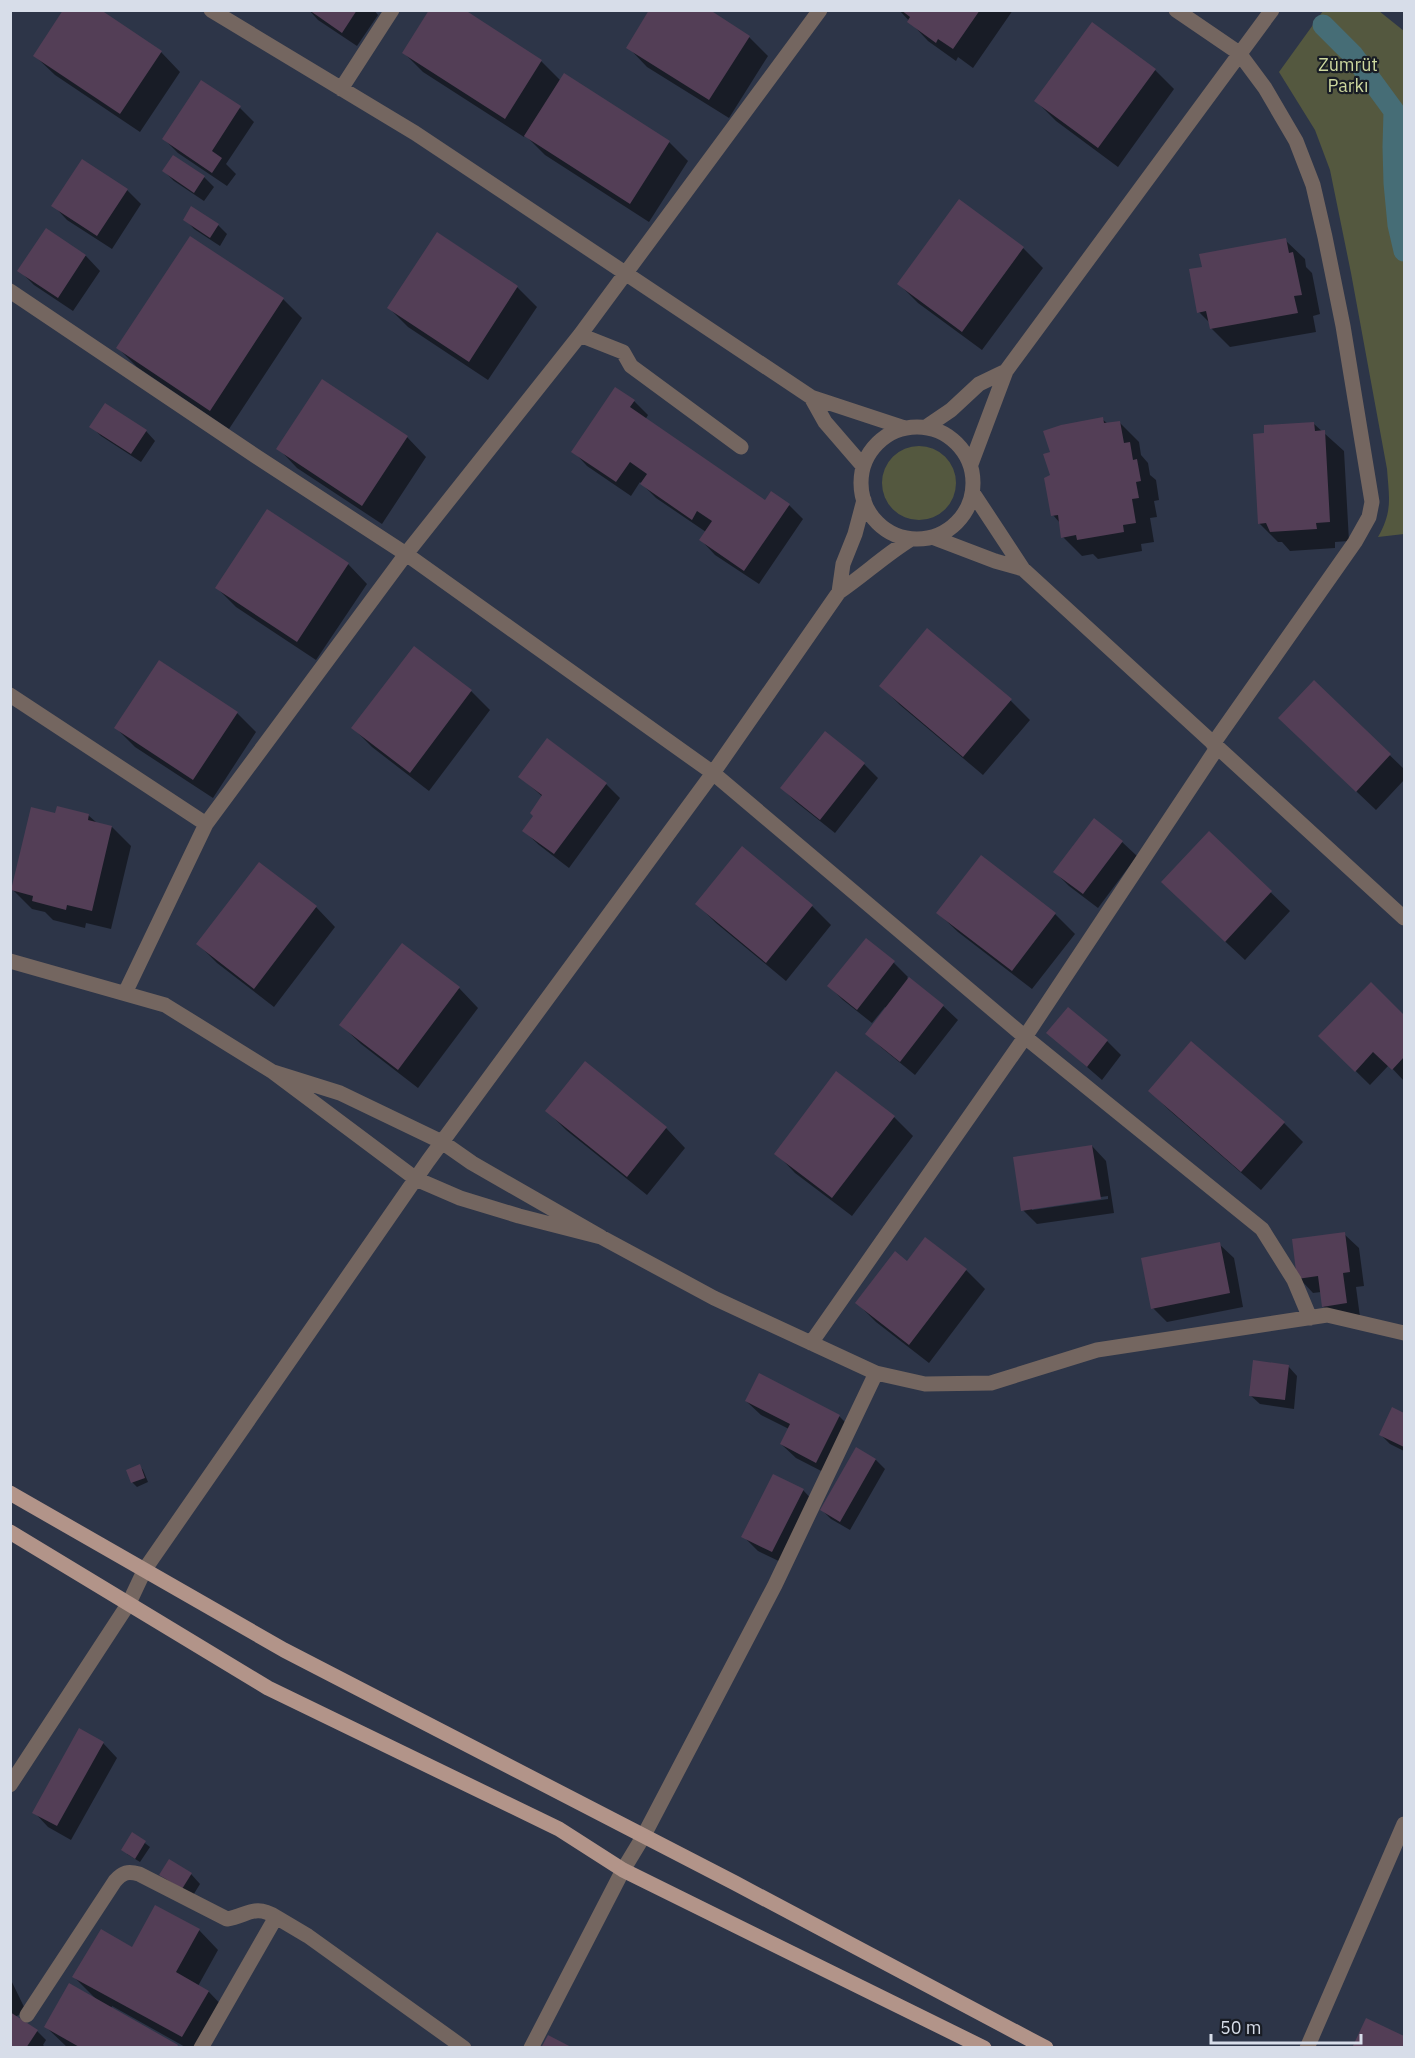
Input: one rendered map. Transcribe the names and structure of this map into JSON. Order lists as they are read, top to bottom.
{
  "parks": ["Zümrüt Parkı"],
  "scale_bar": "50 m"
}
